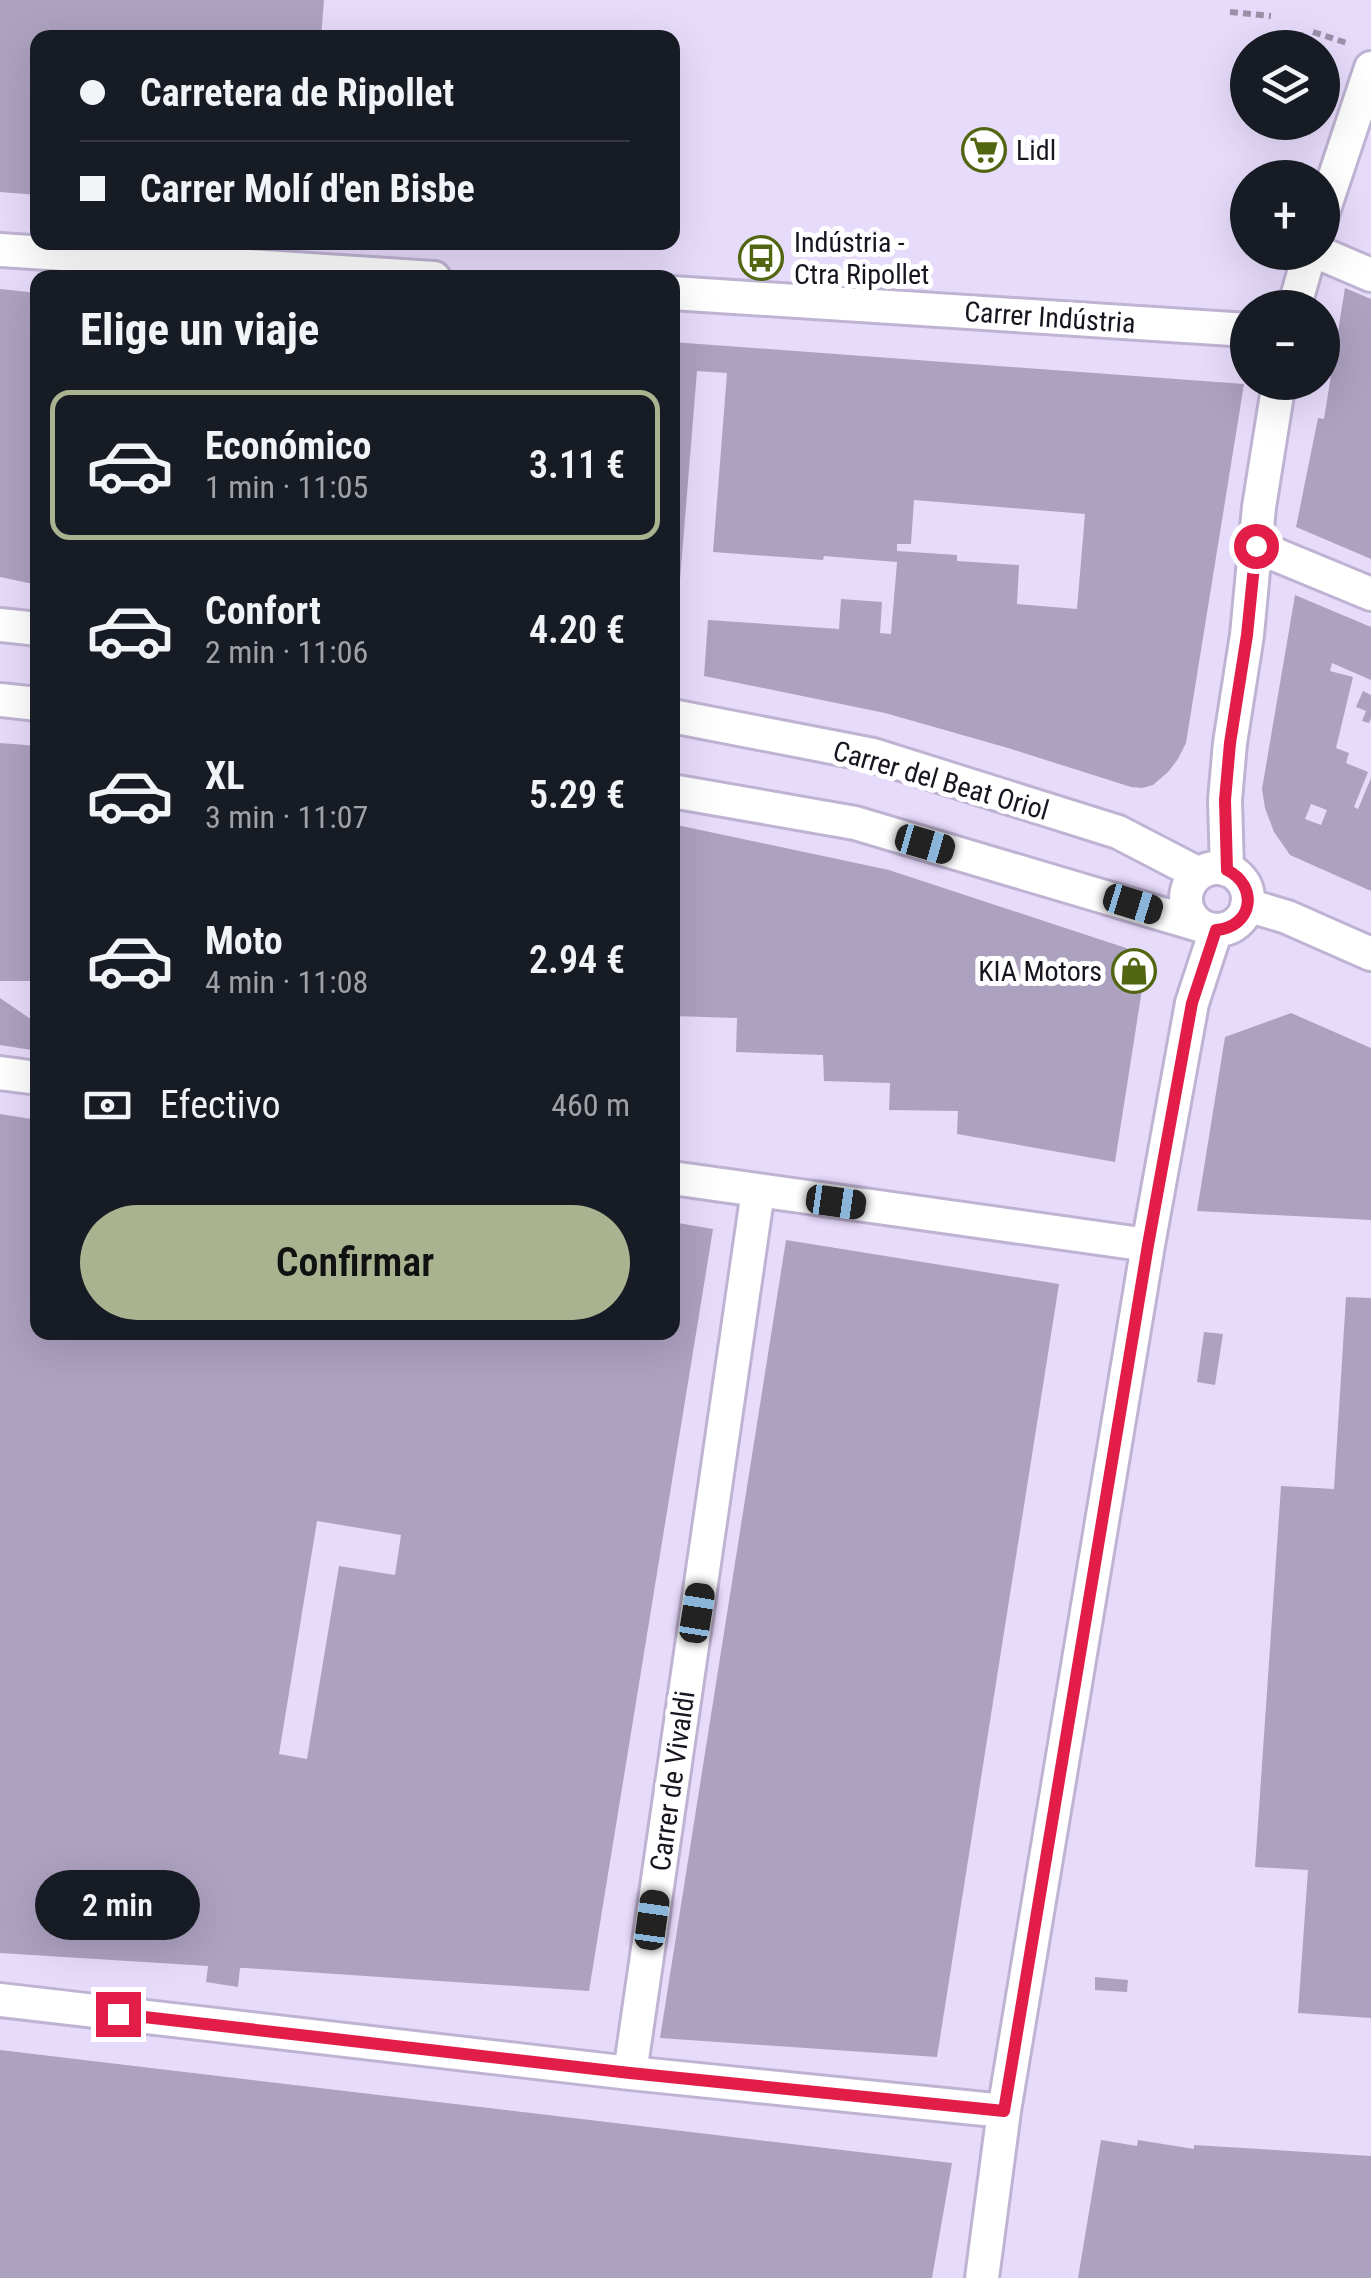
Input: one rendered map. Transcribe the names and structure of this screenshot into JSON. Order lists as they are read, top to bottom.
{
  "streets": {
    "street": ["Carrer Indústria", "Carrer del Beat Oriol", "Carrer de Vivaldi"]
  },
  "places": {
    "supermarket": ["Lidl"],
    "bus stop": ["Indústria - Ctra Ripollet"],
    "shop": ["KIA Motors"]
  },
  "page": {
    "map_buttons": ["+", "−"],
    "banner": ["Carretera de Ripollet", "Carrer Molí d'en Bisbe"],
    "heading": "Elige un viaje",
    "list": [
      {
        "name": "Económico",
        "note": "1 min · 11:05",
        "value": "3.11 €"
      },
      {
        "name": "Confort",
        "note": "2 min · 11:06",
        "value": "4.20 €"
      },
      {
        "name": "XL",
        "note": "3 min · 11:07",
        "value": "5.29 €"
      },
      {
        "name": "Moto",
        "note": "4 min · 11:08",
        "value": "2.94 €"
      }
    ],
    "pay": ["Efectivo", "460 m"],
    "buttons": "Confirmar",
    "bubble": "2 min"
  }
}
